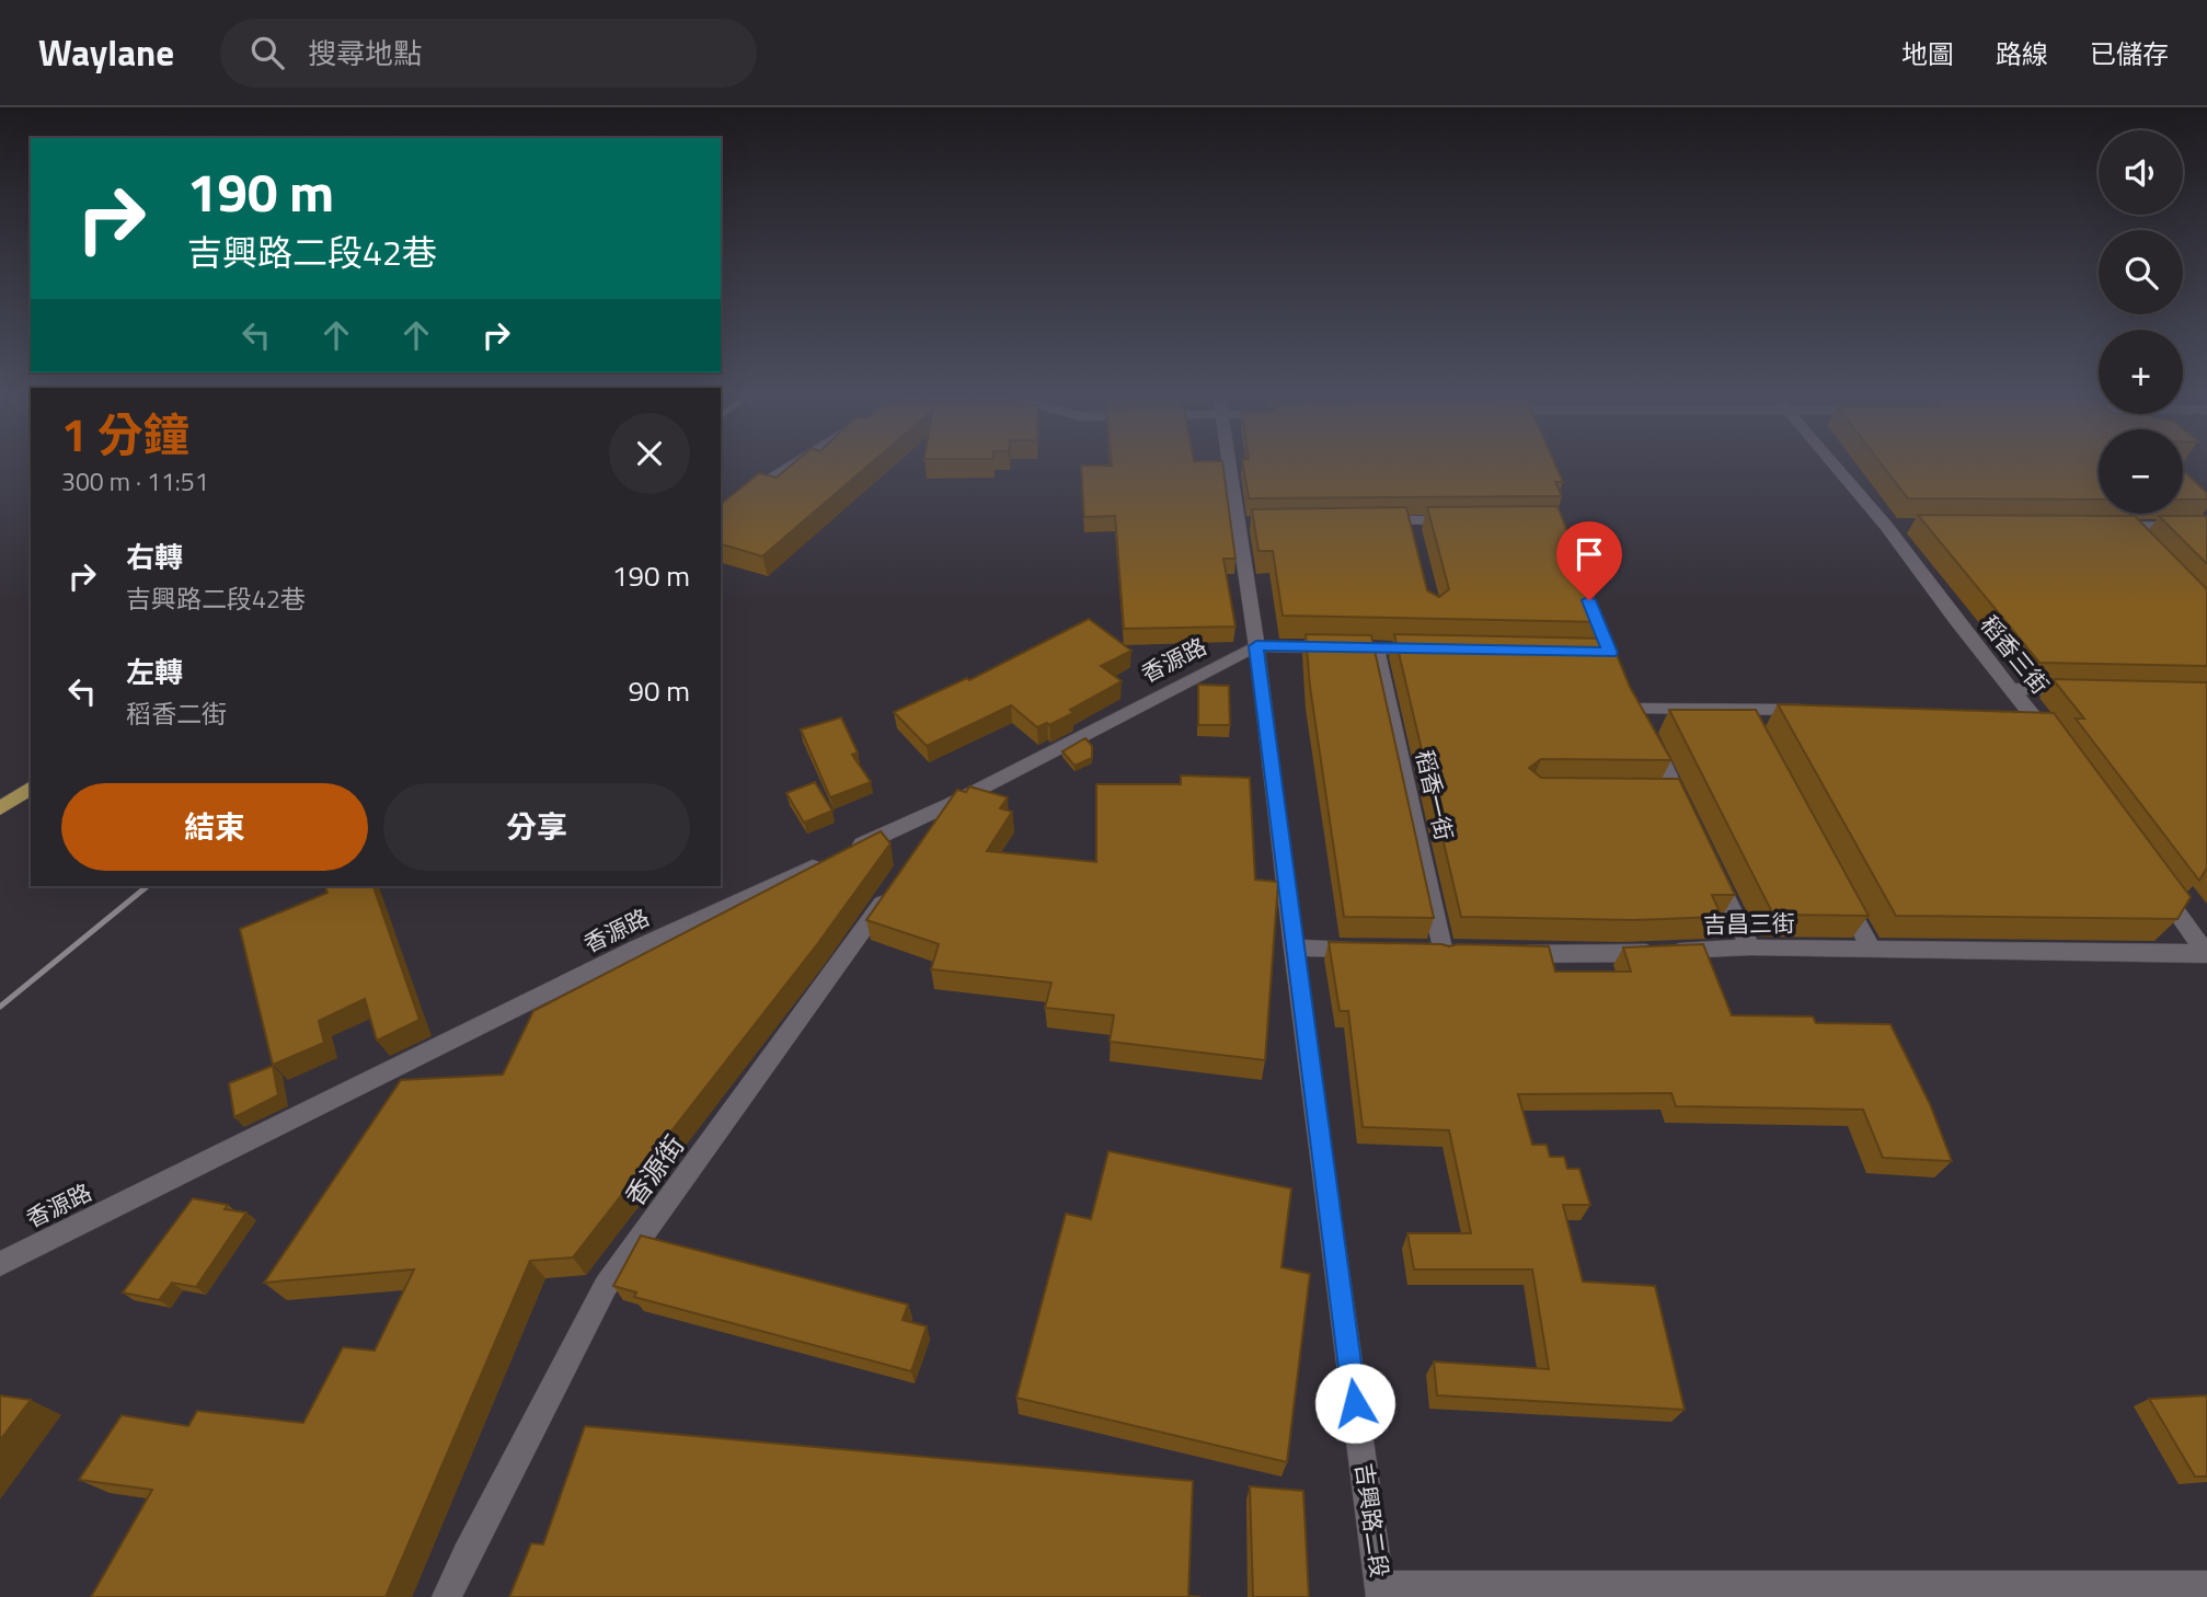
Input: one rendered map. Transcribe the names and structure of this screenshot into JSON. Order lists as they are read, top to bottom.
{
  "streets": {
    "street": [
      "稻香三街",
      "香源路",
      "稻香一街",
      "吉昌三街",
      "香源街",
      "吉興路二段"
    ]
  },
  "crossings": [
    ["香源路", "吉興路二段"]
  ],
  "page": {
    "header": "Waylane",
    "search": "搜尋地點",
    "nav": ["地圖", "路線", "已儲存"],
    "map_buttons": ["+", "−"],
    "turn": ["190 m", "吉興路二段42巷"],
    "heading": ["1 分鐘", "300 m · 11:51"],
    "list": [
      {
        "name": "右轉",
        "note": "吉興路二段42巷",
        "value": "190 m"
      },
      {
        "name": "左轉",
        "note": "稻香二街",
        "value": "90 m"
      }
    ],
    "buttons": ["結束", "分享"]
  }
}
